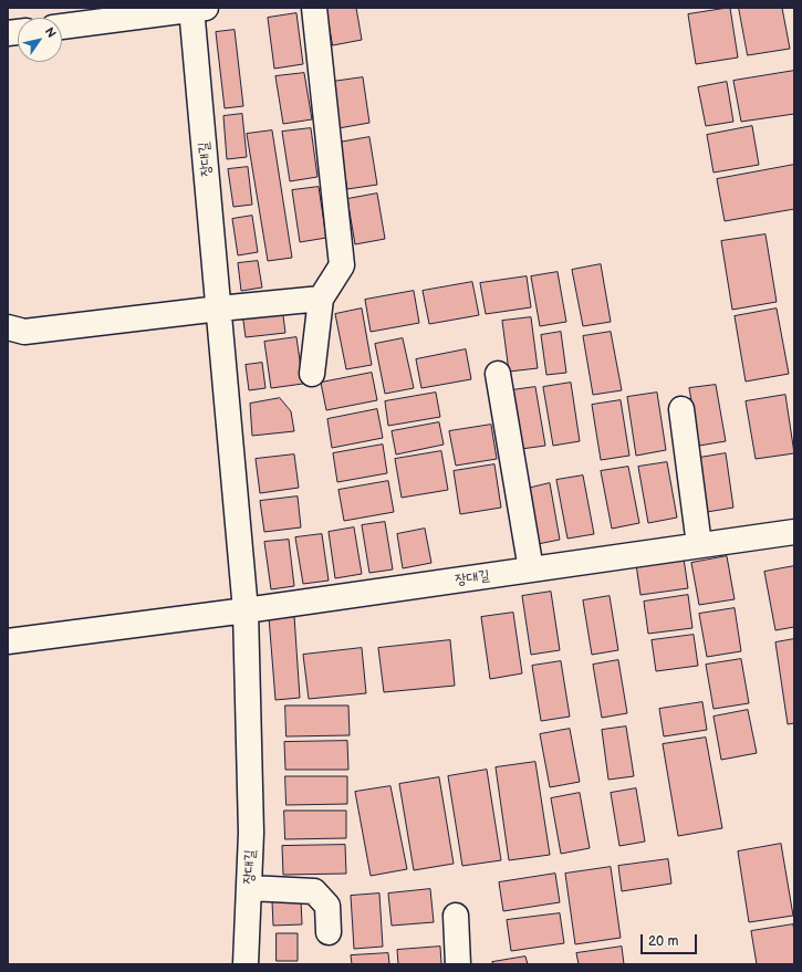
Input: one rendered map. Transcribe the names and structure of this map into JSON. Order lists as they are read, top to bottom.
{
  "streets": {
    "street": ["장대길"]
  },
  "scale_bar": "20 m",
  "north": "top right"
}
